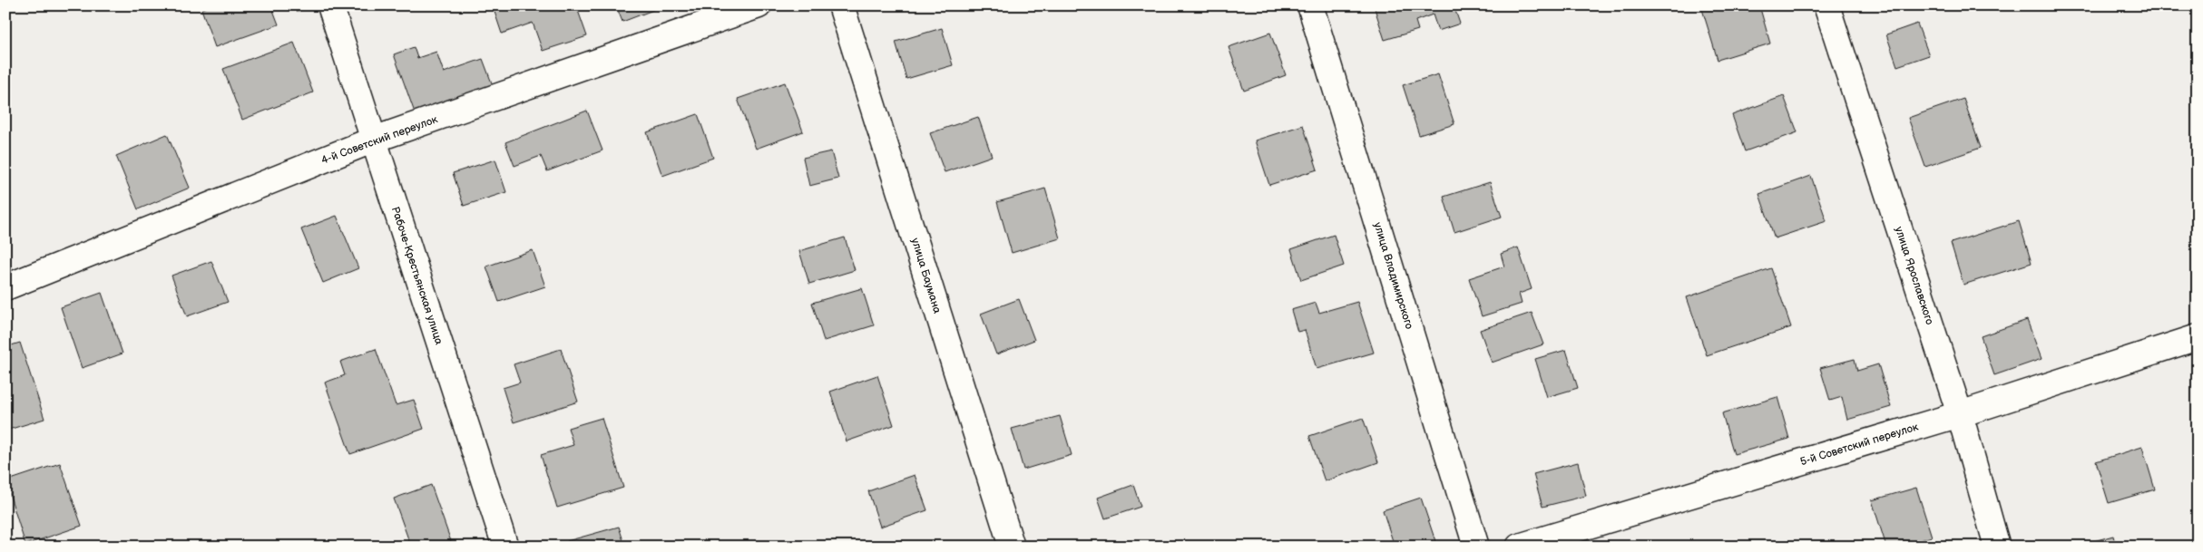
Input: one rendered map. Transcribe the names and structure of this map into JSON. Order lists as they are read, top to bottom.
{
  "streets": {
    "street": [
      "4-й Советский переулок",
      "Рабоче-Крестьянская улица",
      "улица Баумана",
      "улица Владимирского",
      "улица Ярославского",
      "5-й Советский переулок"
    ]
  },
  "crossings": [
    ["4-й Советский переулок", "Рабоче-Крестьянская улица"],
    ["улица Ярославского", "5-й Советский переулок"]
  ]
}
